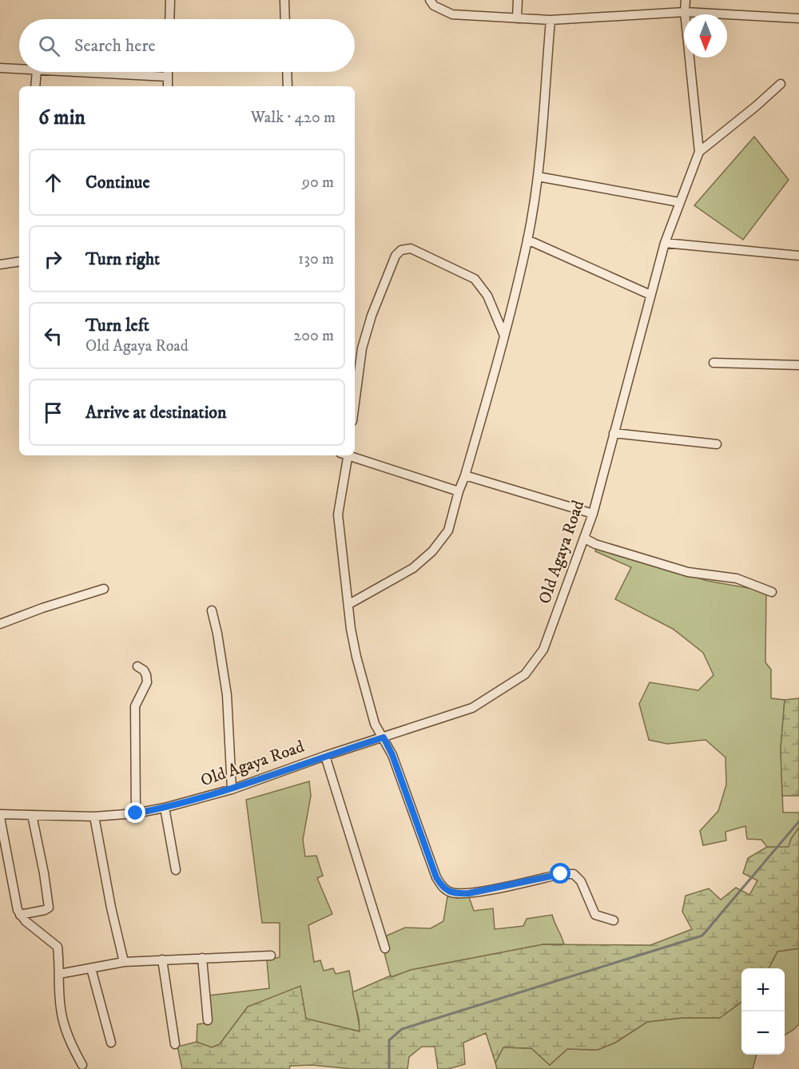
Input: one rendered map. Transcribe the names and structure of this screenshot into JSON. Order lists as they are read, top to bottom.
{
  "streets": {
    "street": ["Old Agaya Road"]
  },
  "north": "bottom",
  "page": {
    "search": "Search here",
    "heading": ["6 min", "Walk · 420 m"],
    "list": [
      ["Continue", "90 m"],
      ["Turn right", "130 m"],
      ["Turn left", "Old Agaya Road", "200 m"],
      "Arrive at destination"
    ],
    "map_buttons": ["+", "−"]
  }
}
